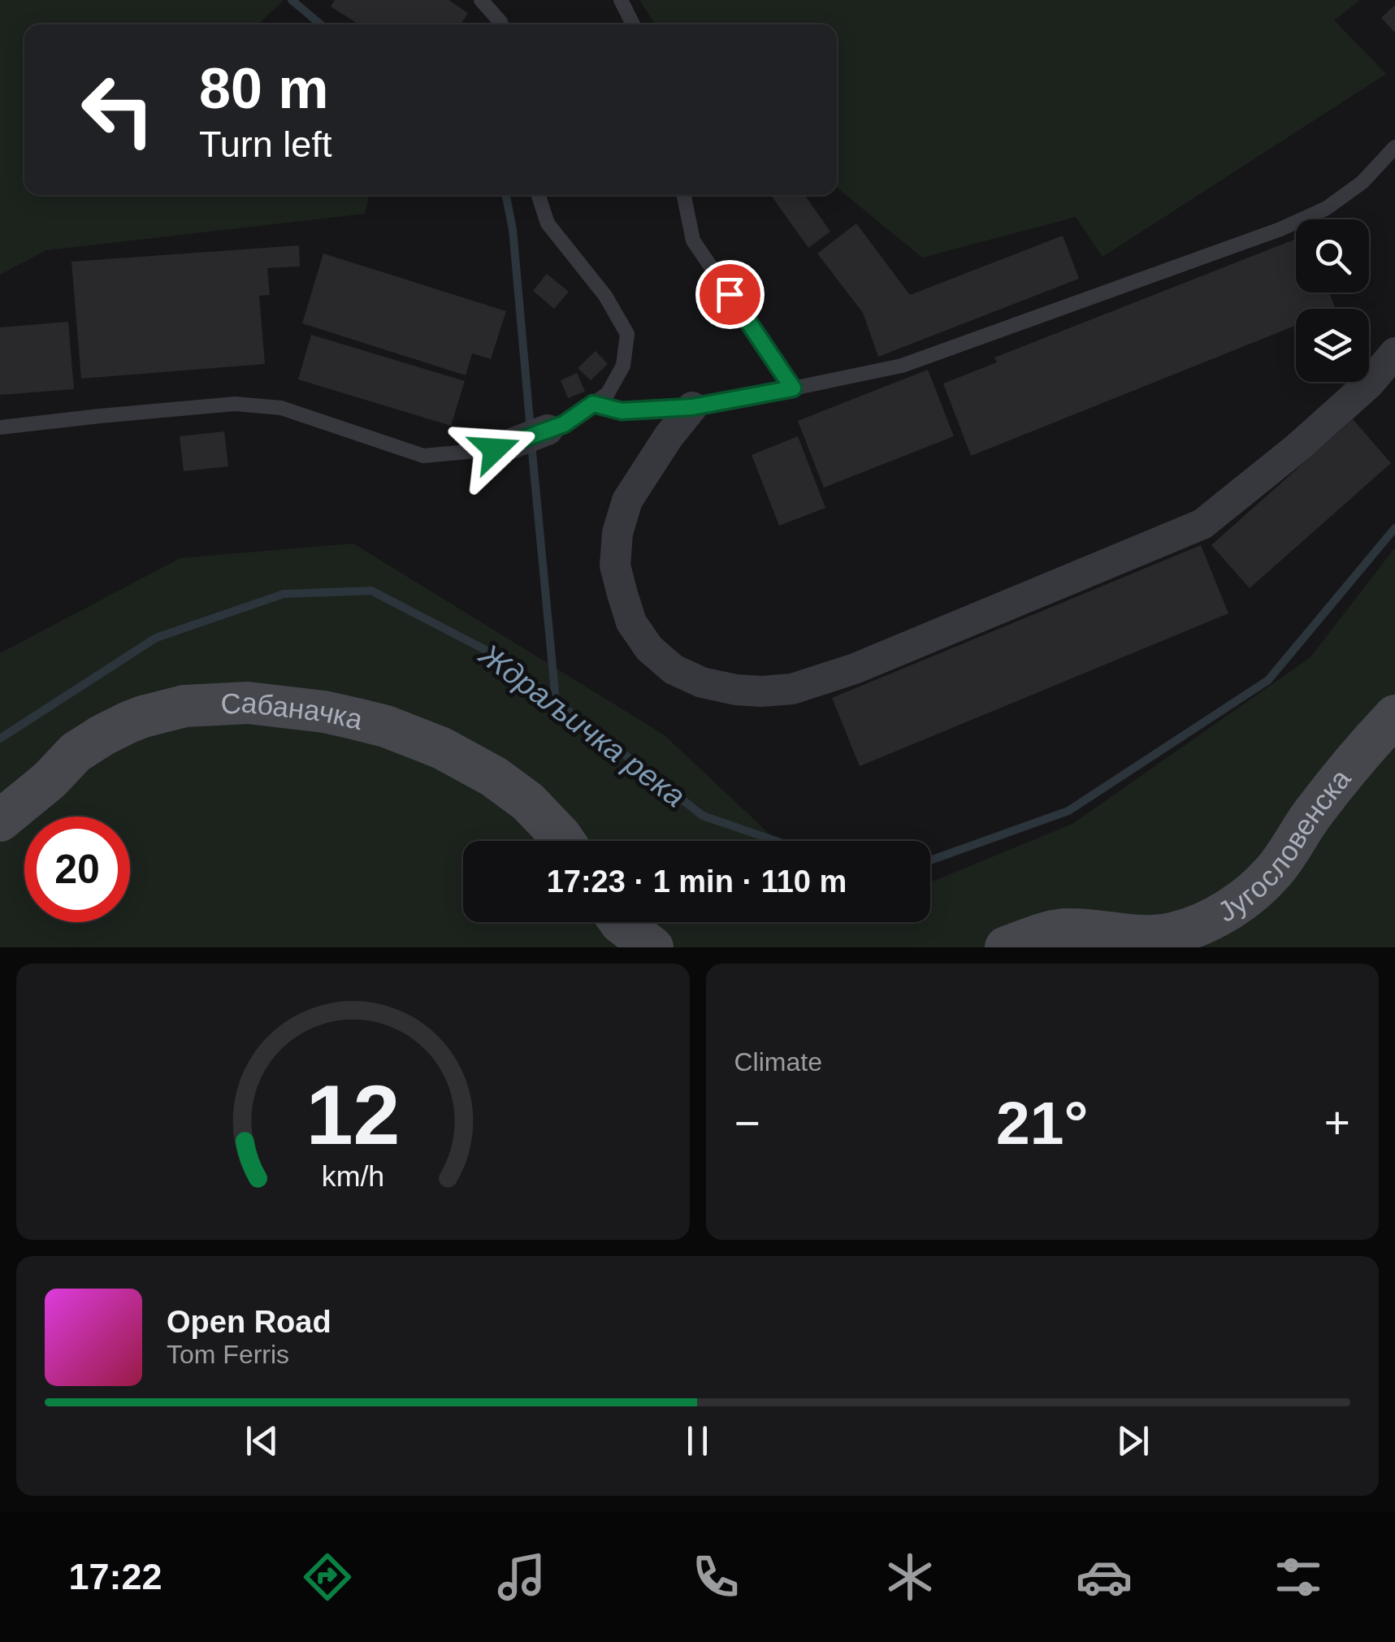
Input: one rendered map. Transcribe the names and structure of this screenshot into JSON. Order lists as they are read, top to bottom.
{
  "streets": {
    "main road": ["Сабаначка", "Југословенска"]
  },
  "water": ["Ждраљичка река"],
  "page": {
    "turn": ["80 m", "Turn left"],
    "limit": "20",
    "trip": "17:23 · 1 min · 110 m",
    "tile": "Climate",
    "heat": ["−", "21°", "+"],
    "song": ["Open Road", "Tom Ferris"],
    "tabs": "17:22",
    "gauge": ["12", "km/h"]
  }
}
